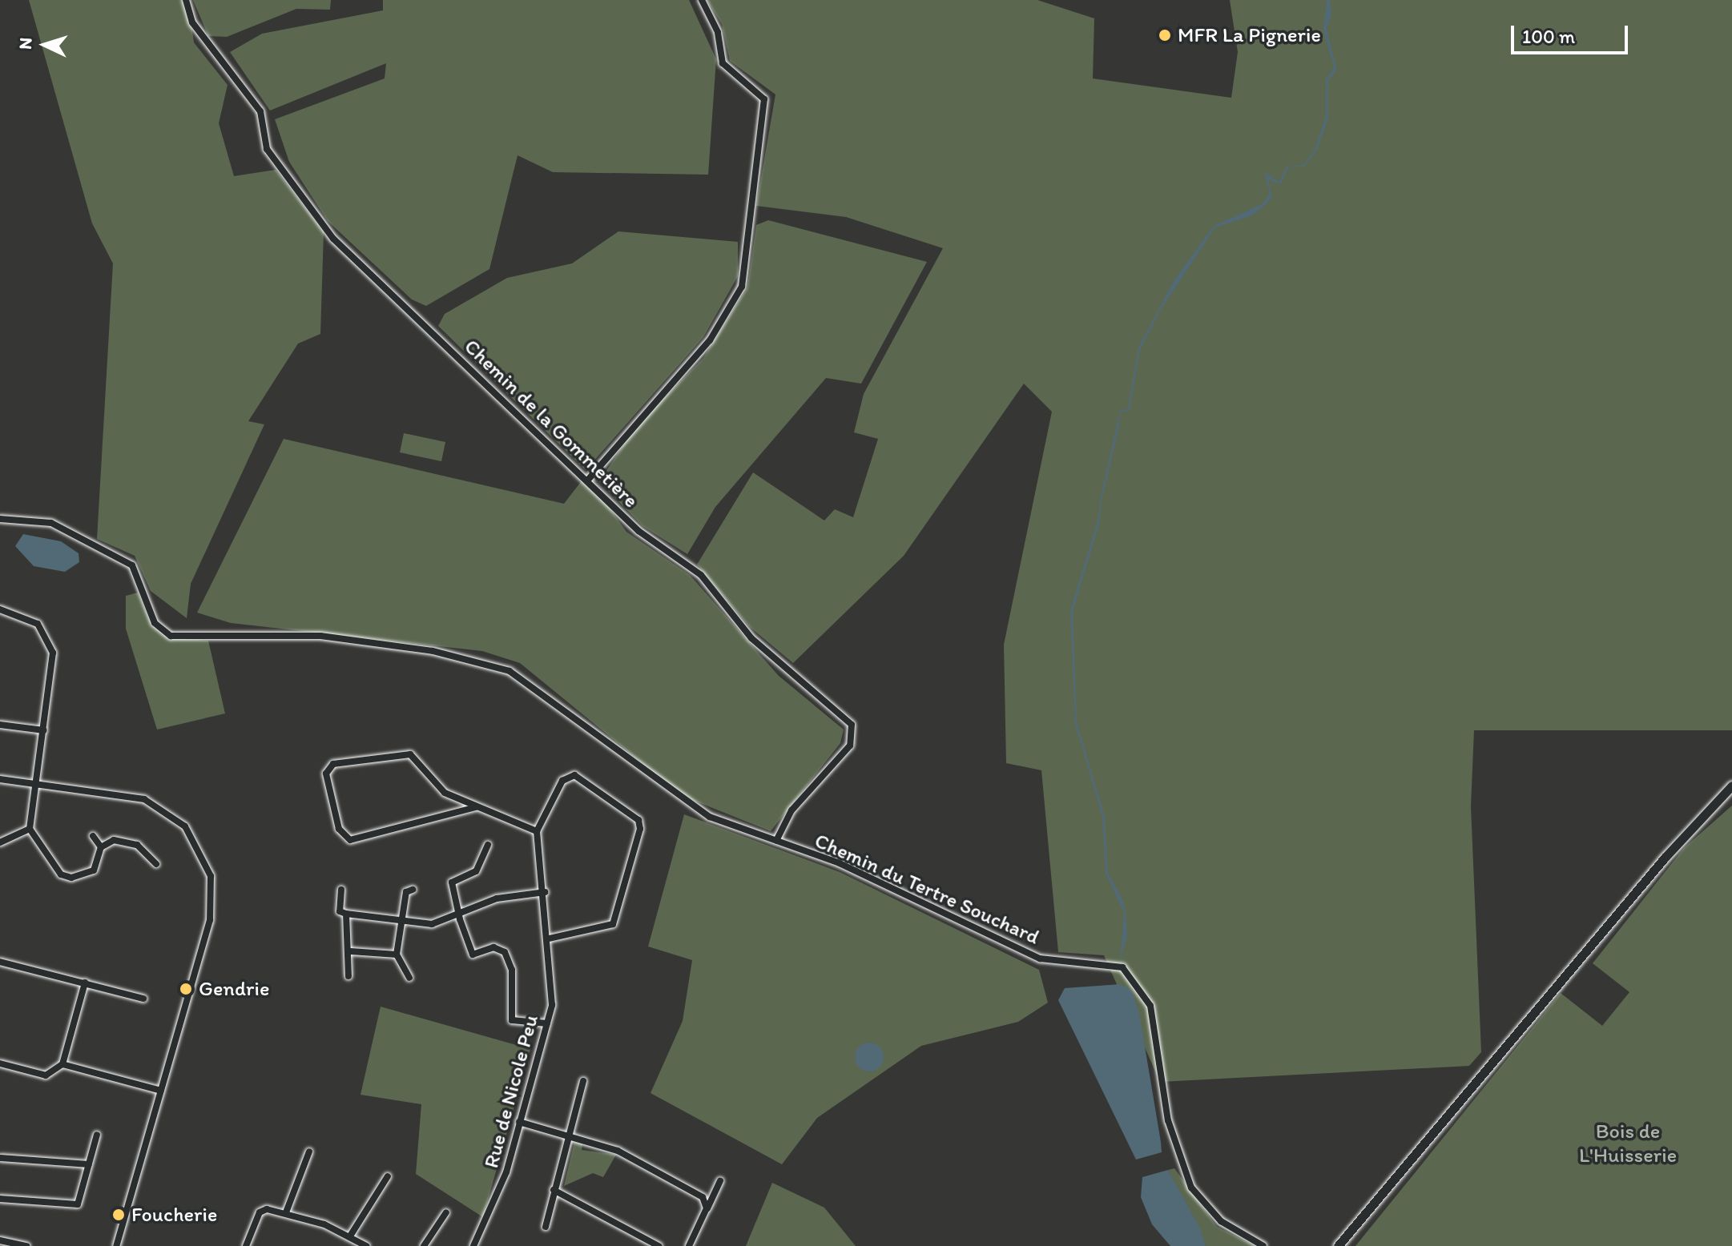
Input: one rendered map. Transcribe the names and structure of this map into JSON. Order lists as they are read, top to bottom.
{
  "streets": {
    "street": ["Chemin de la Gommetière", "Chemin du Tertre Souchard", "Rue de Nicole Peu"]
  },
  "crossings": [
    ["Chemin de la Gommetière", "Chemin du Tertre Souchard"]
  ],
  "parks": ["Bois de L'Huisserie"],
  "places": ["MFR La Pignerie", "Gendrie", "Foucherie"],
  "scale_bar": "100 m",
  "north": "left"
}
